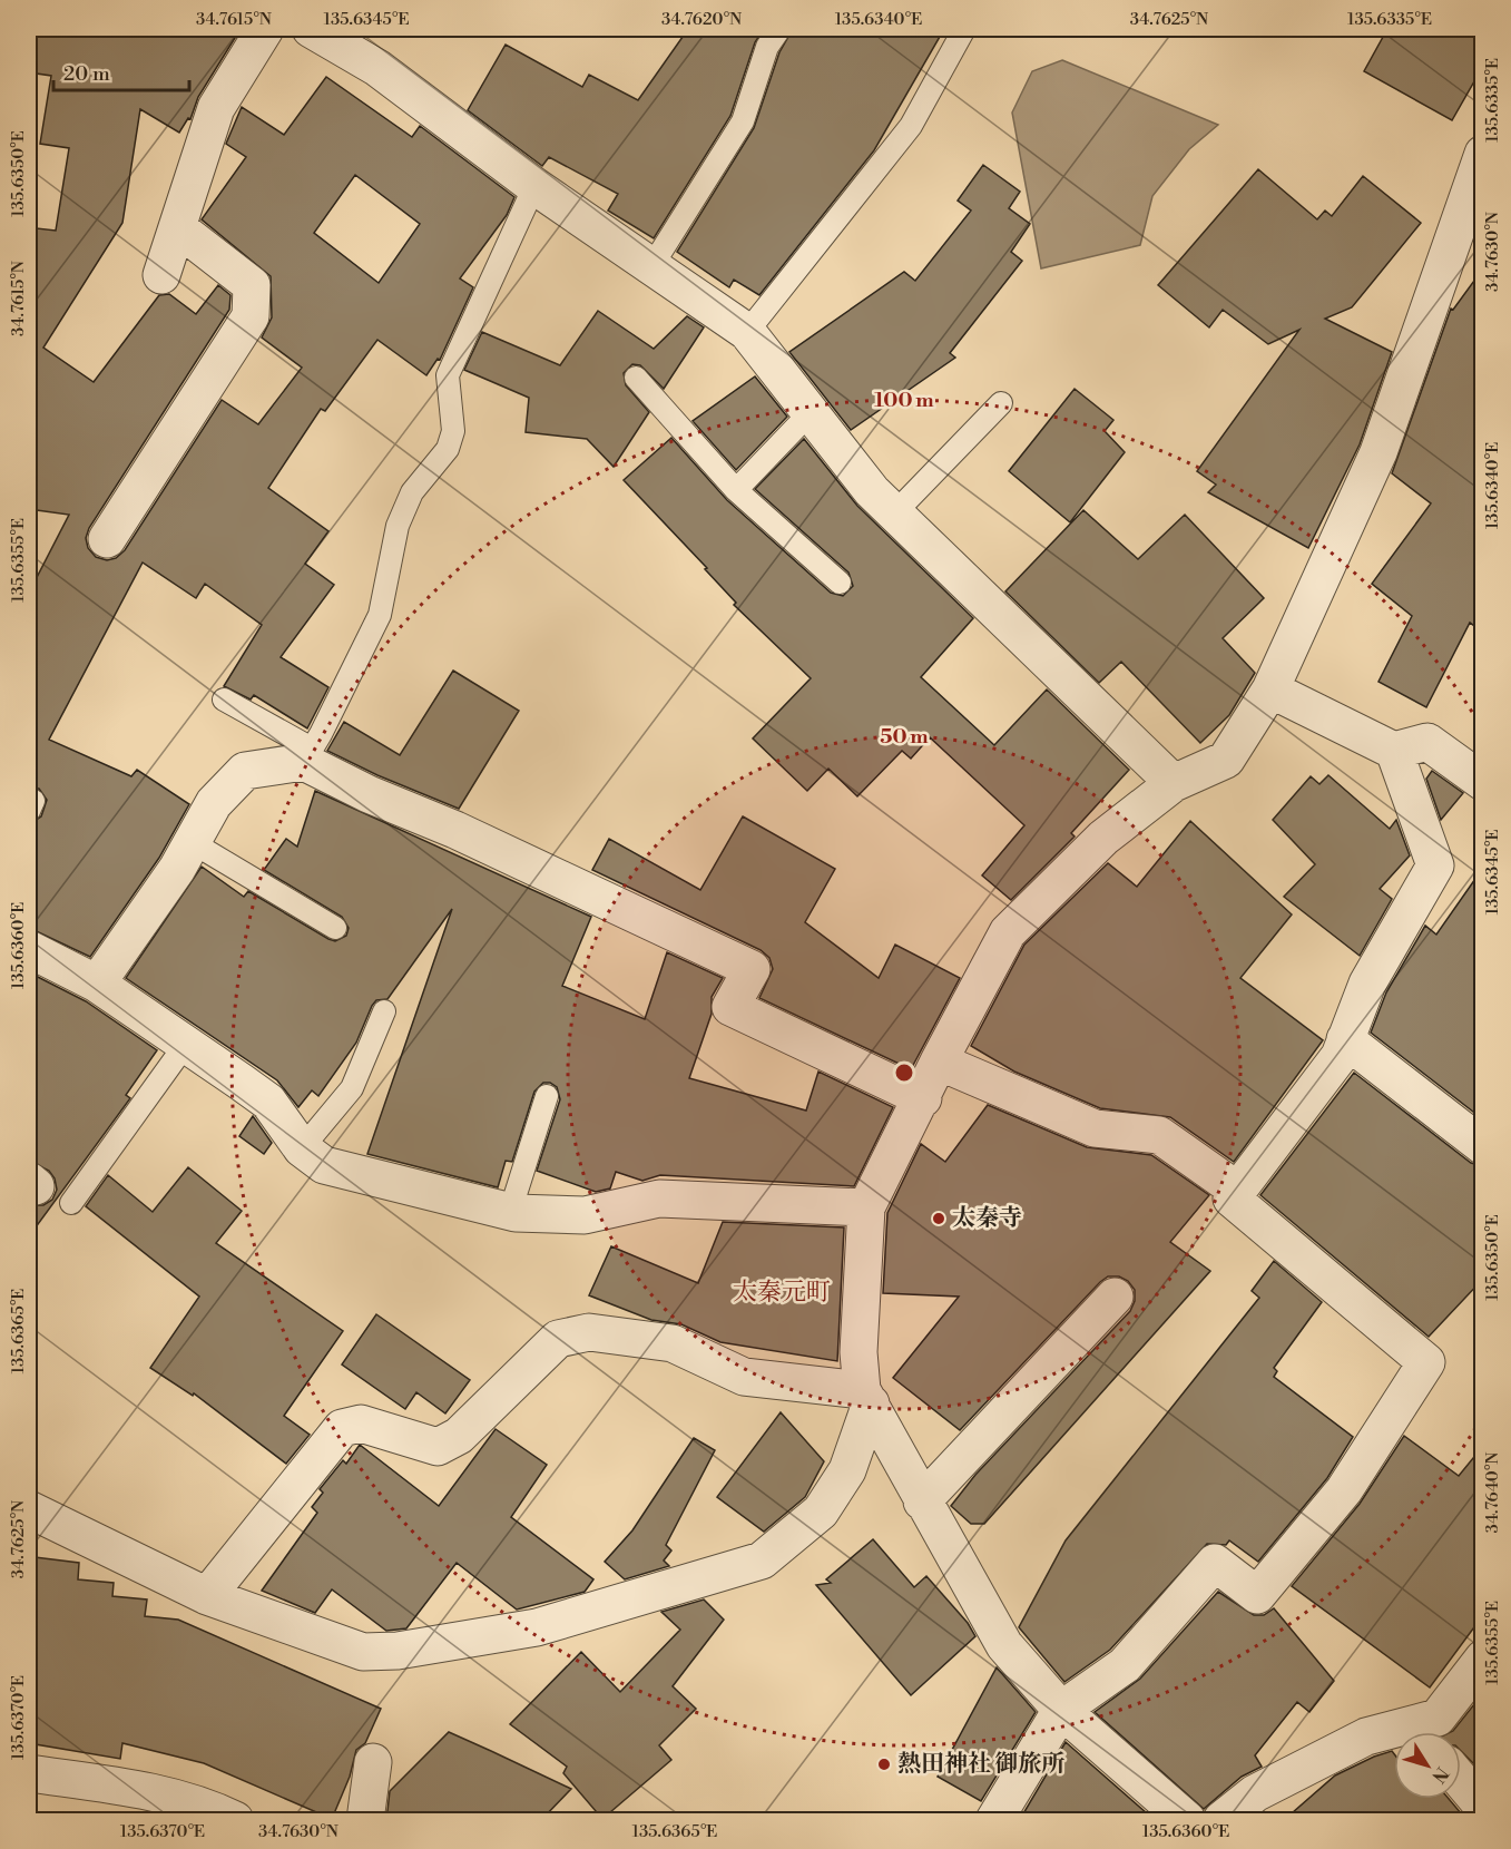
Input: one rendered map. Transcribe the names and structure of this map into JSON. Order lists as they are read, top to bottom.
{
  "districts": ["太秦元町"],
  "places": ["太秦寺", "熱田神社 御旅所"],
  "scale_bar": "20 m",
  "north": "bottom right",
  "coordinates": [
    "34.7615°N",
    "135.6345°E",
    "34.7620°N",
    "135.6340°E",
    "34.7625°N",
    "135.6335°E",
    "135.6350°E",
    "34.7630°N",
    "135.6355°E",
    "135.6360°E",
    "135.6365°E",
    "34.7640°N",
    "135.6370°E"
  ],
  "rings": ["100 m", "50 m"]
}
